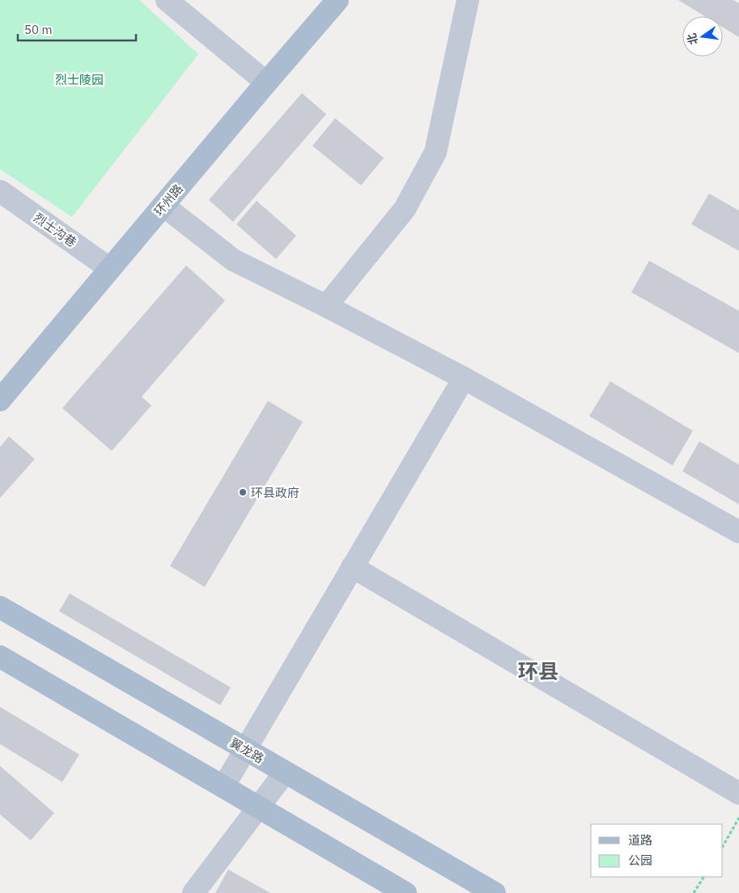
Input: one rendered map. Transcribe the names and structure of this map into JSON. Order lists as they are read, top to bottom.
{
  "streets": {
    "main road": ["环州路", "翼龙路"],
    "street": ["烈士沟巷"]
  },
  "crossings": [
    ["环州路", "烈士沟巷"]
  ],
  "districts": ["环县"],
  "parks": ["烈士陵园"],
  "places": ["环县政府"],
  "legend": ["道路", "公园"],
  "scale_bar": "50 m",
  "north": "left"
}
